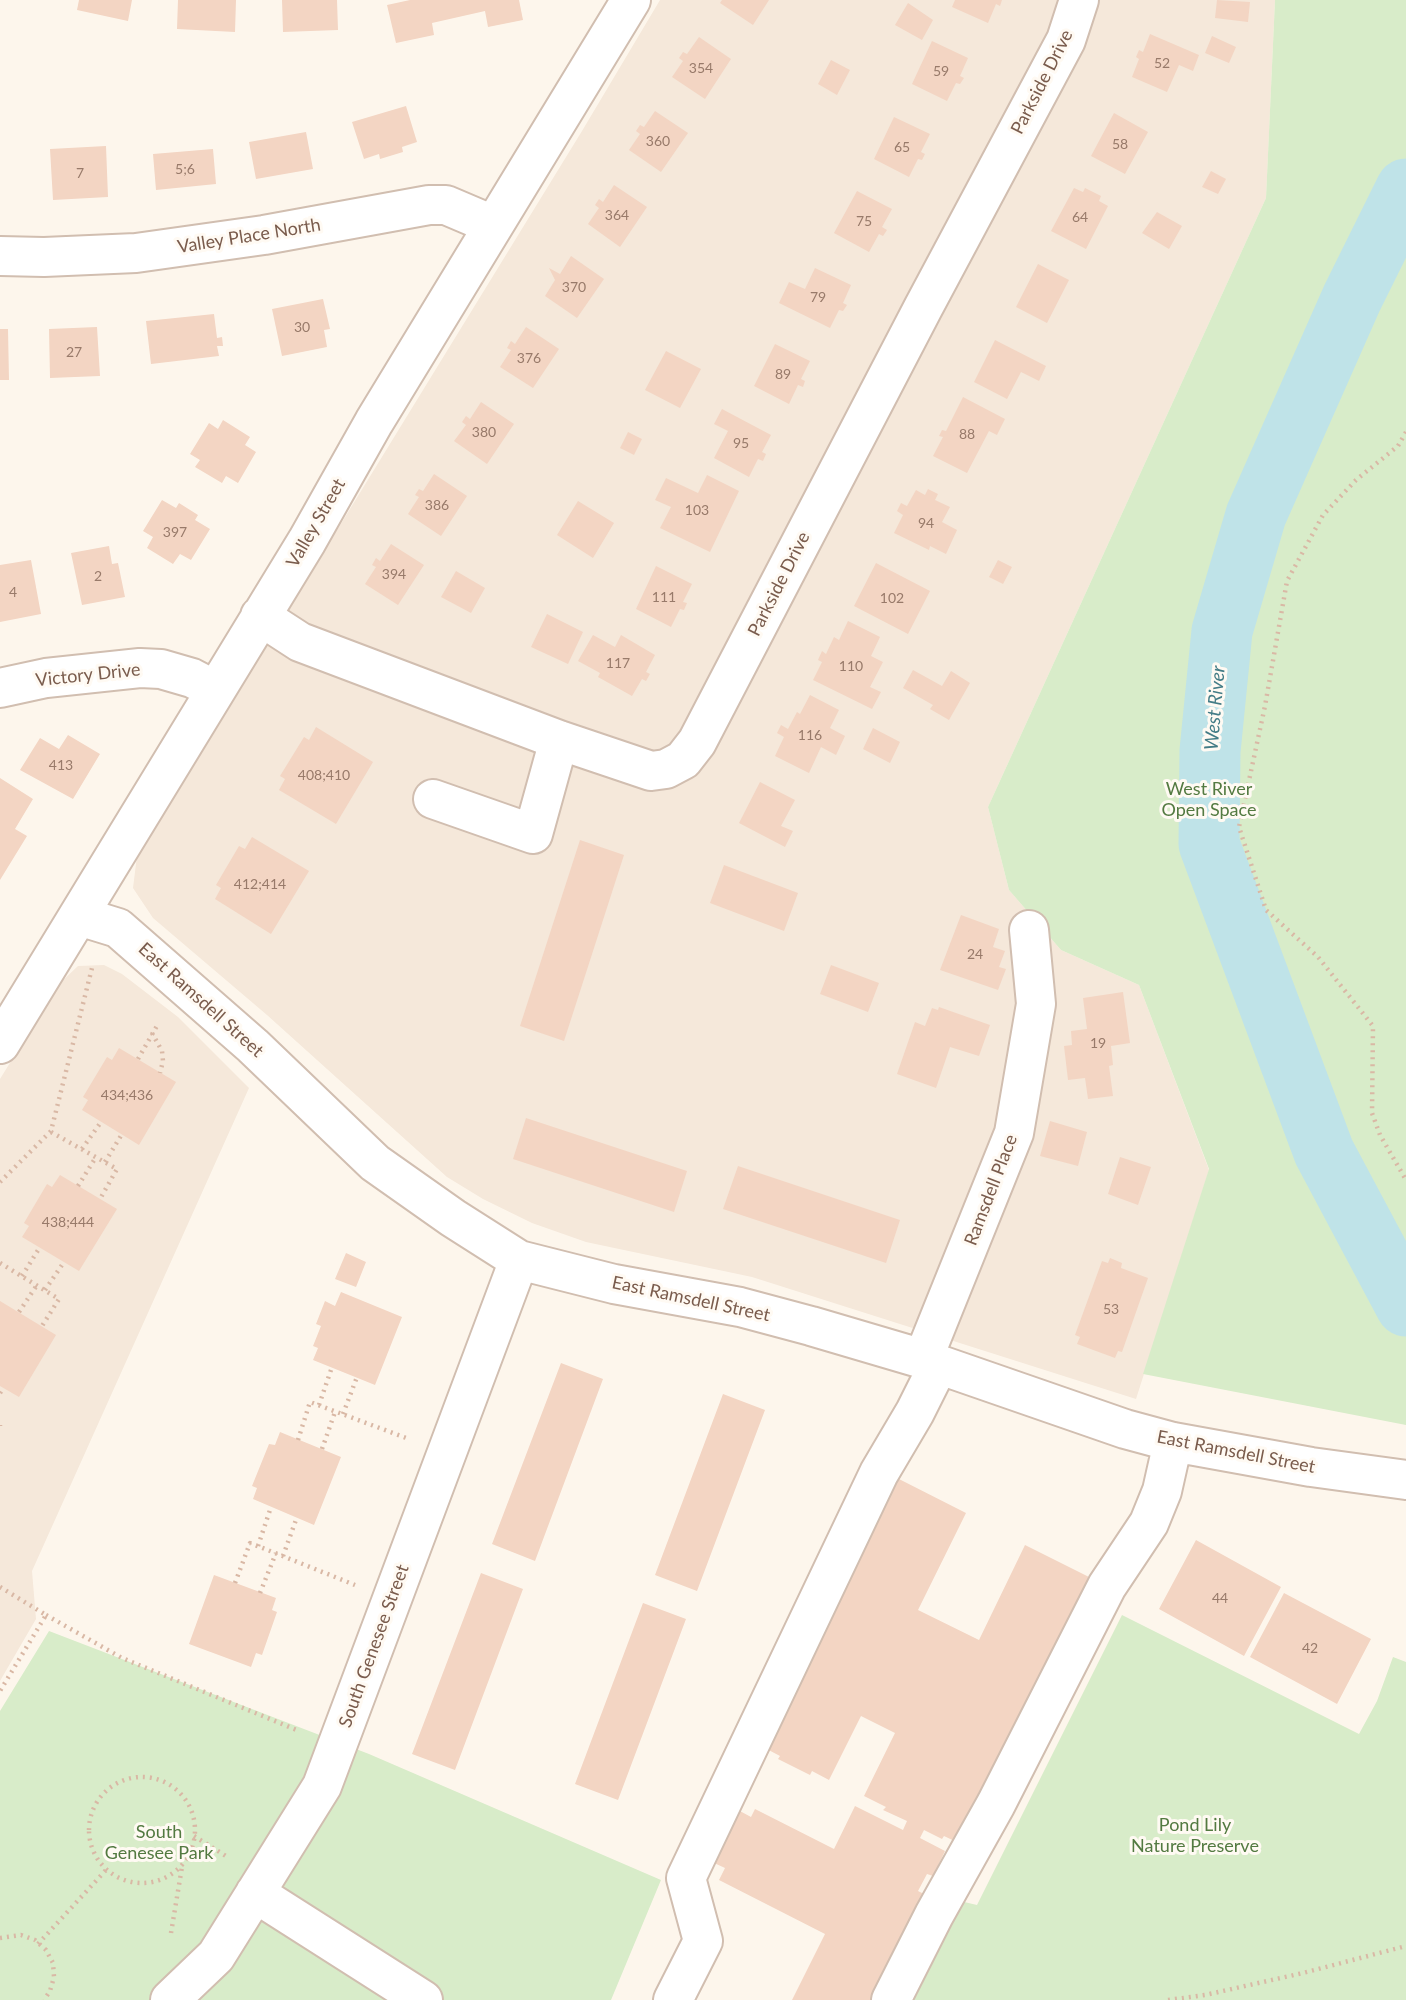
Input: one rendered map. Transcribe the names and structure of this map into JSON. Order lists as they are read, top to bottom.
{
  "streets": {
    "street": [
      "Parkside Drive",
      "Valley Place North",
      "Valley Street",
      "Victory Drive",
      "East Ramsdell Street",
      "Ramsdell Place",
      "South Genesee Street"
    ]
  },
  "crossings": [
    ["Parkside Drive", "Valley Street"],
    ["Valley Place North", "Valley Street"],
    ["Valley Street", "Victory Drive"],
    ["Valley Street", "East Ramsdell Street"],
    ["East Ramsdell Street", "Ramsdell Place"],
    ["East Ramsdell Street", "South Genesee Street"]
  ],
  "water": ["West River"],
  "parks": ["West River Open Space", "Pond Lily Nature Preserve", "South Genesee Park"],
  "house_numbers": [
    "52",
    "354",
    "59",
    "360",
    "58",
    "65",
    "5;6",
    "7",
    "364",
    "64",
    "75",
    "370",
    "79",
    "30",
    "27",
    "376",
    "89",
    "380",
    "88",
    "95",
    "386",
    "103",
    "94",
    "397",
    "394",
    "2",
    "4",
    "111",
    "102",
    "117",
    "110",
    "116",
    "413",
    "408;410",
    "412;414",
    "24",
    "19",
    "434;436",
    "438;444",
    "53",
    "44",
    "42"
  ]
}
